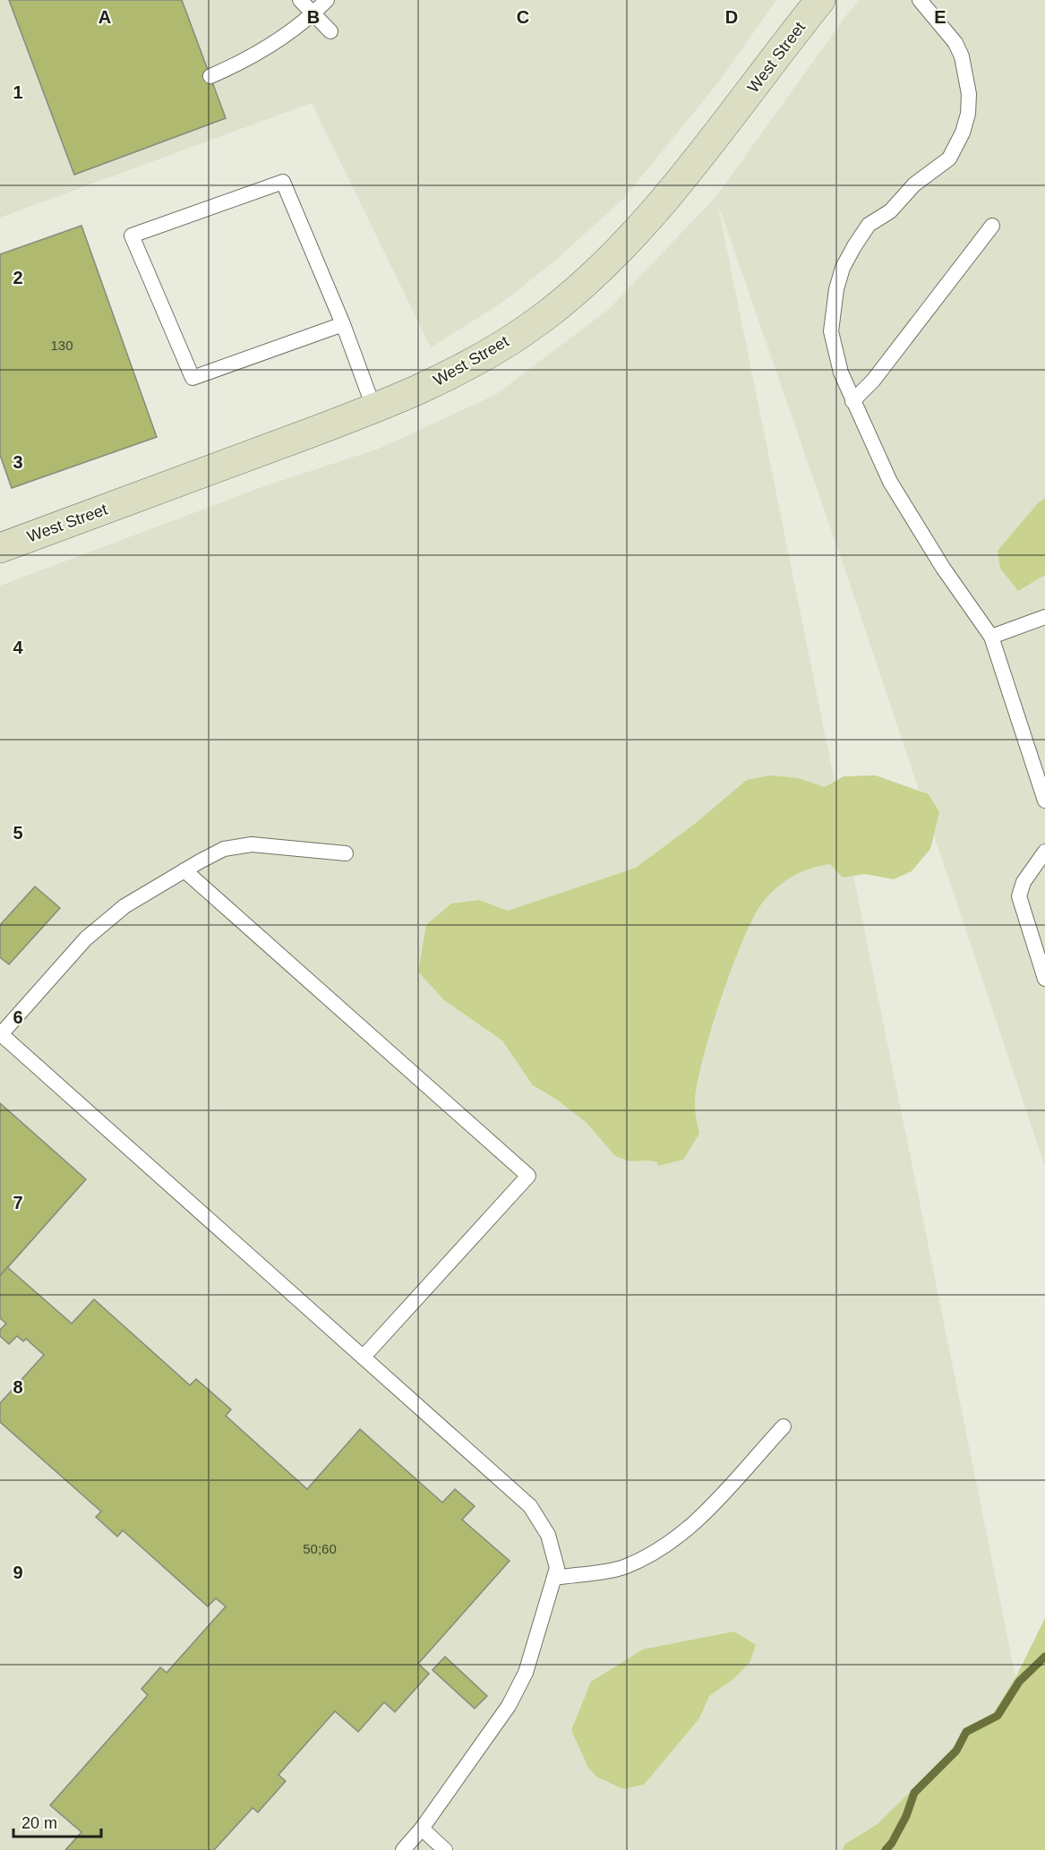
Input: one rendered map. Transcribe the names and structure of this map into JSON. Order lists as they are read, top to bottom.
{
  "streets": {
    "street": ["West Street"]
  },
  "house_numbers": ["130", "50;60"],
  "scale_bar": "20 m",
  "grid": {
    "columns": [
      "A",
      "B",
      "C",
      "D",
      "E"
    ],
    "rows": [
      "1",
      "2",
      "3",
      "4",
      "5",
      "6",
      "7",
      "8",
      "9"
    ]
  }
}
